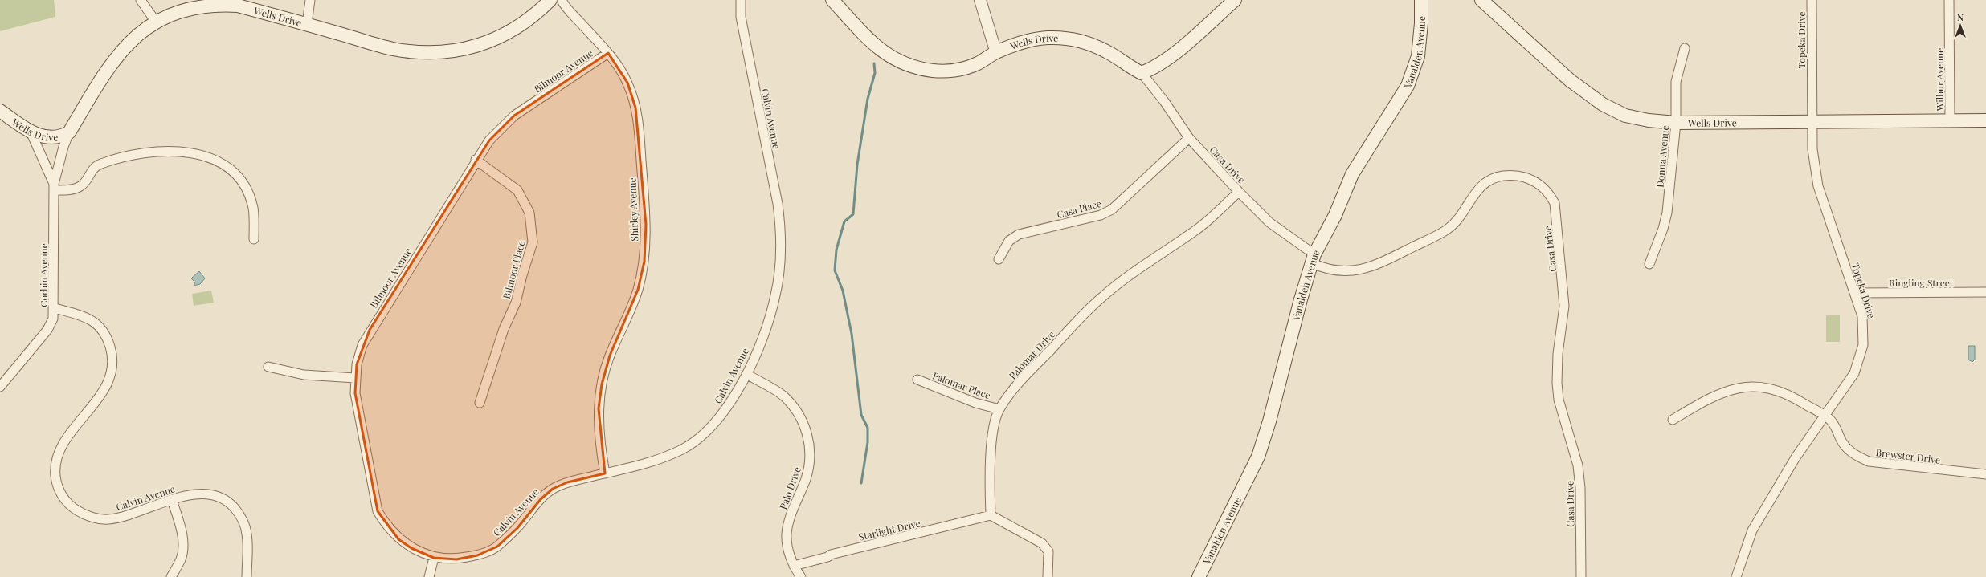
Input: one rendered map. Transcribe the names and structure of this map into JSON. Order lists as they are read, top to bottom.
{
  "streets": {
    "main road": ["Wells Drive", "Vanalden Avenue"],
    "street": [
      "Topeka Drive",
      "Bilmoor Avenue",
      "Wilbur Avenue",
      "Calvin Avenue",
      "Donna Avenue",
      "Casa Drive",
      "Casa Place",
      "Shirley Avenue",
      "Bilmoor Place",
      "Corbin Avenue",
      "Ringling Street",
      "Palomar Drive",
      "Palomar Place",
      "Brewster Drive",
      "Palo Drive",
      "Starlight Drive"
    ]
  },
  "crossings": [
    ["Wells Drive", "Topeka Drive"],
    ["Wells Drive", "Wilbur Avenue"],
    ["Wells Drive", "Donna Avenue"],
    ["Wells Drive", "Casa Drive"],
    ["Wells Drive", "Corbin Avenue"],
    ["Topeka Drive", "Ringling Street"],
    ["Topeka Drive", "Brewster Drive"],
    ["Vanalden Avenue", "Casa Drive"],
    ["Bilmoor Avenue", "Calvin Avenue"],
    ["Bilmoor Avenue", "Shirley Avenue"],
    ["Bilmoor Avenue", "Bilmoor Place"],
    ["Calvin Avenue", "Shirley Avenue"],
    ["Calvin Avenue", "Corbin Avenue"],
    ["Calvin Avenue", "Palo Drive"],
    ["Casa Drive", "Casa Place"],
    ["Casa Drive", "Palomar Drive"],
    ["Palomar Drive", "Palomar Place"],
    ["Palomar Drive", "Starlight Drive"],
    ["Palo Drive", "Starlight Drive"]
  ],
  "north": "top"
}
